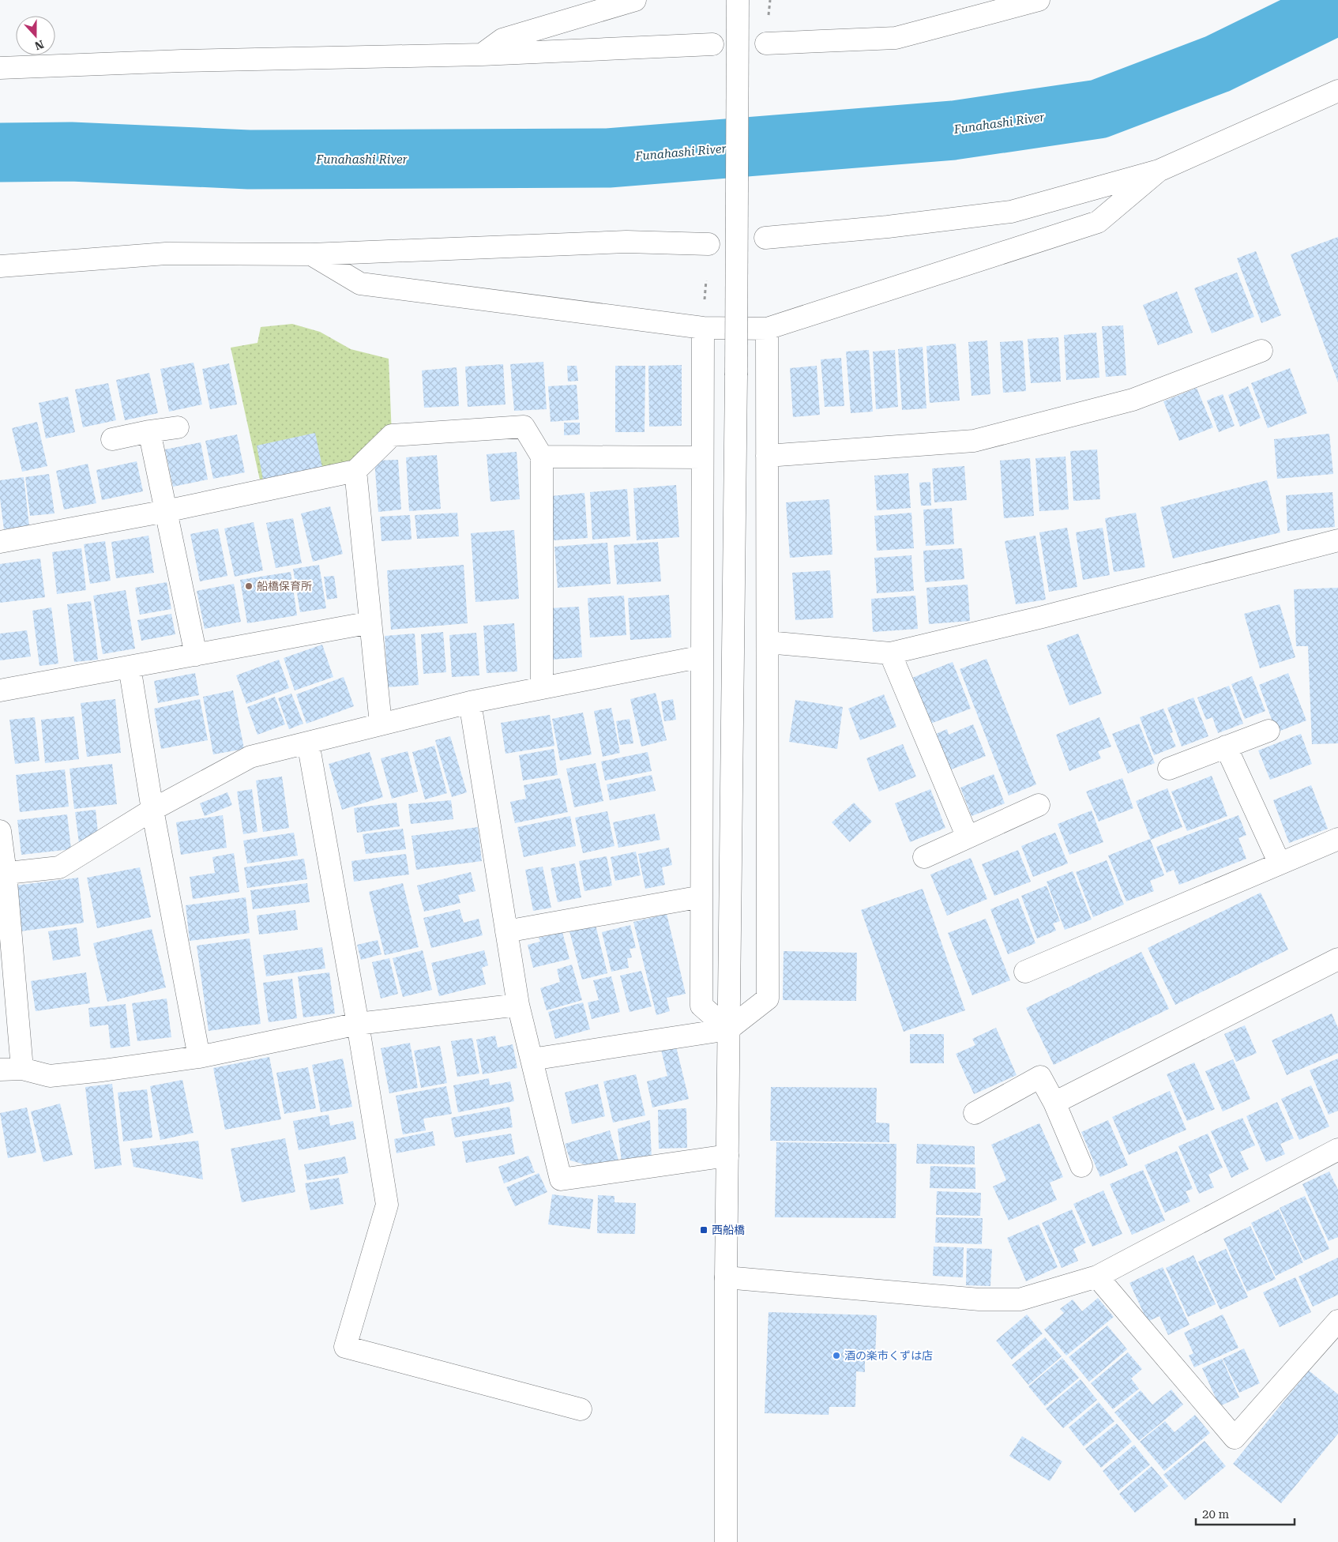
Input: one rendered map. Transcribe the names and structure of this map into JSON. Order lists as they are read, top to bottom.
{
  "water": ["Funahashi River"],
  "places": {
    "other": ["船橋保育所", "酒の楽市くずは店"],
    "transit": ["西船橋"]
  },
  "scale_bar": "20 m",
  "north": "bottom"
}
